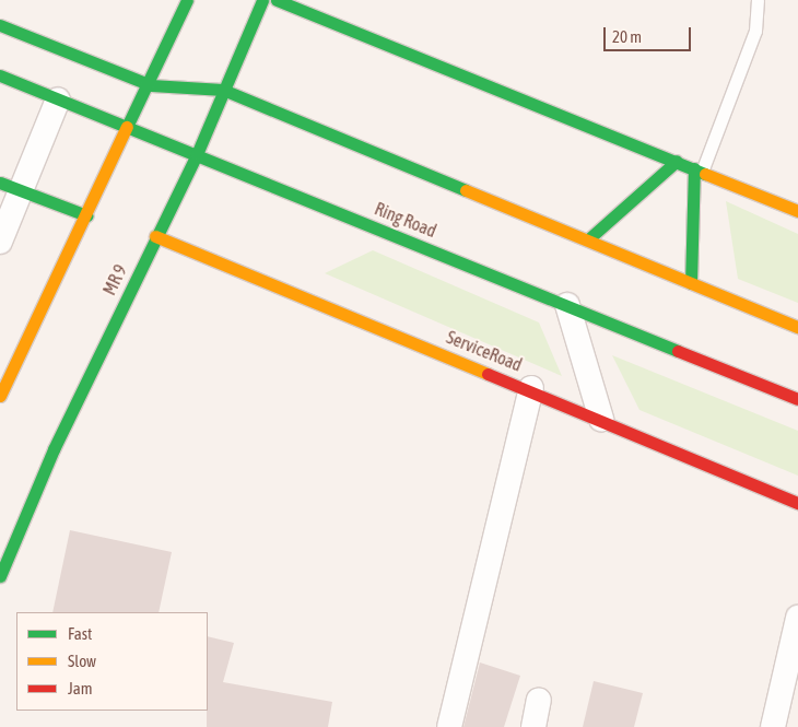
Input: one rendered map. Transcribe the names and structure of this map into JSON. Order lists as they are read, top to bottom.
{
  "streets": {
    "street": ["Ring Road", "MR 9", "ServiceRoad"]
  },
  "crossings": [
    ["Ring Road", "MR 9"],
    ["MR 9", "ServiceRoad"]
  ],
  "legend": ["Fast", "Slow", "Jam"],
  "scale_bar": "20 m"
}
